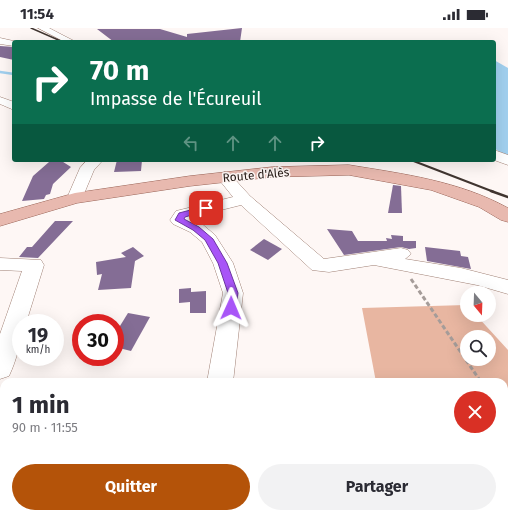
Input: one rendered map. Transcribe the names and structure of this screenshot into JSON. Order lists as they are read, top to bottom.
{
  "streets": {
    "main road": ["Route d'Alès"]
  },
  "north": "bottom",
  "page": {
    "status": "11:54",
    "turn": ["70 m", "Impasse de l'Écureuil"],
    "speed": "19 km/h",
    "limit": "30",
    "heading": ["1 min", "90 m · 11:55"],
    "buttons": ["Quitter", "Partager"]
  }
}
